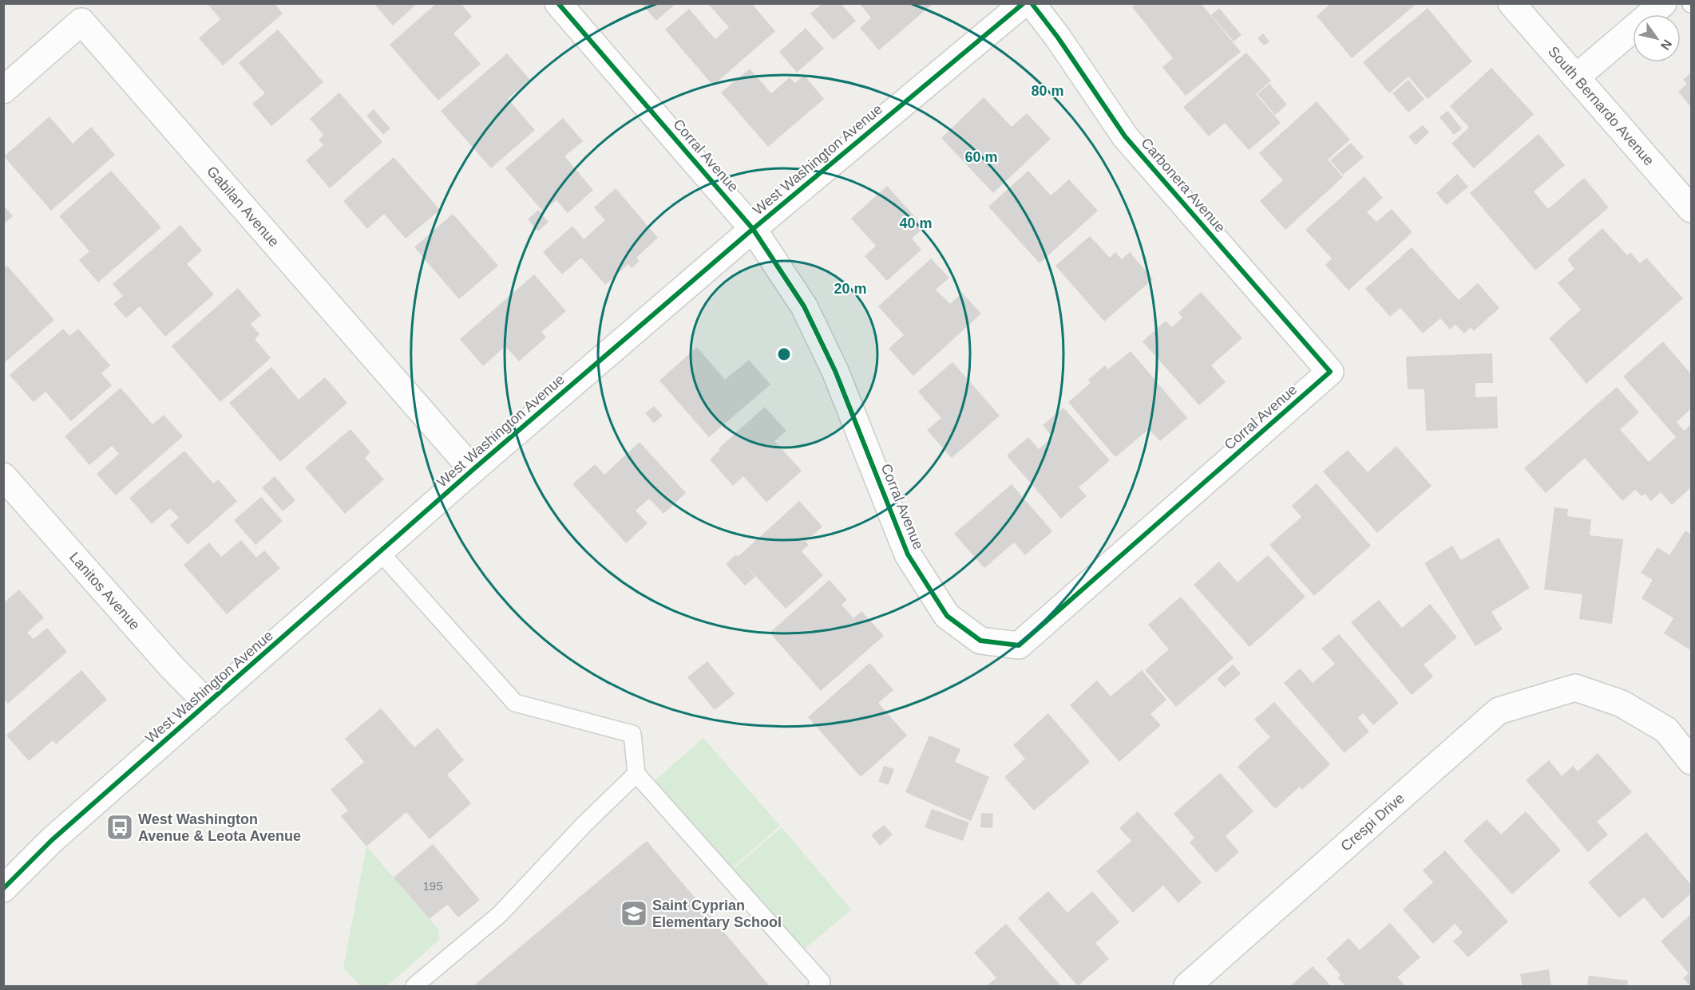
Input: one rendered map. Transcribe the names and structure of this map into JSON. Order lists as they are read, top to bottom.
{
  "streets": {
    "street": [
      "South Bernardo Avenue",
      "Corral Avenue",
      "West Washington Avenue",
      "Carbonera Avenue",
      "Gabilan Avenue",
      "Lanitos Avenue",
      "Crespi Drive"
    ]
  },
  "crossings": [
    ["Corral Avenue", "West Washington Avenue"],
    ["Corral Avenue", "Carbonera Avenue"],
    ["West Washington Avenue", "Gabilan Avenue"],
    ["West Washington Avenue", "Lanitos Avenue"]
  ],
  "places": {
    "bus stop": ["West Washington Avenue & Leota Avenue"],
    "school or university": ["Saint Cyprian Elementary School"]
  },
  "house_numbers": ["195"],
  "north": "bottom right",
  "rings": [
    "80 m",
    "60 m",
    "40 m",
    "20 m"
  ]
}
